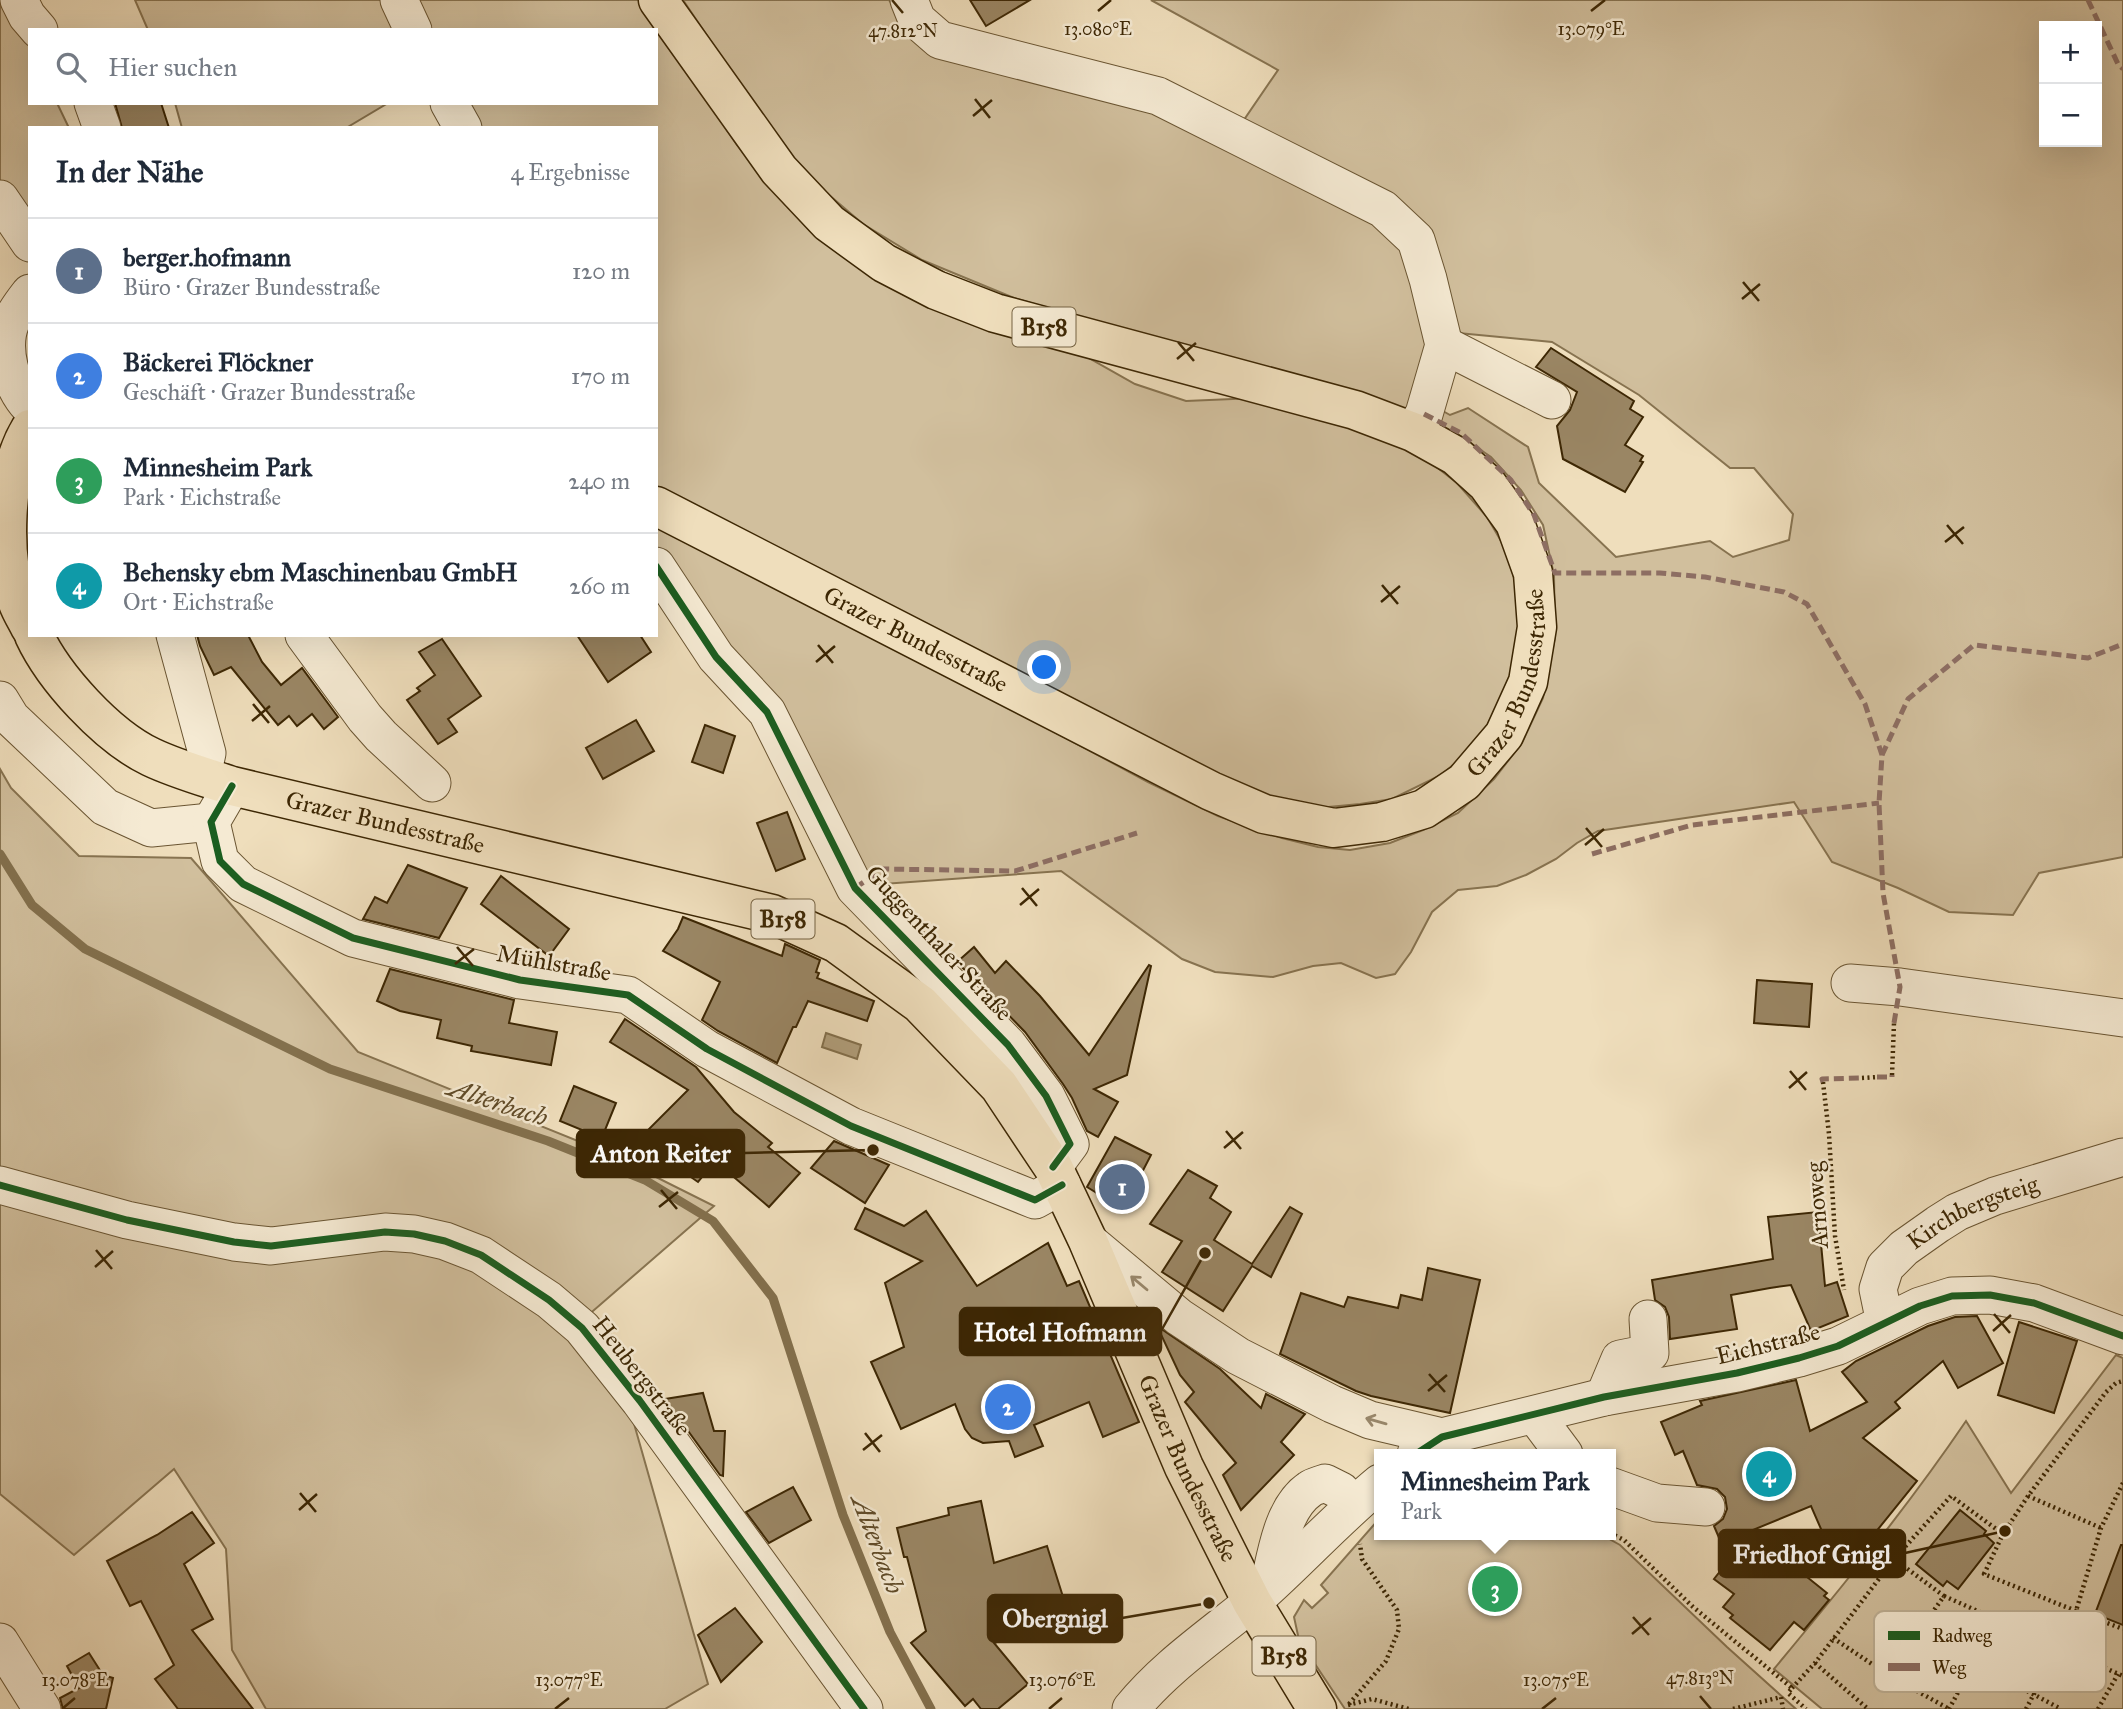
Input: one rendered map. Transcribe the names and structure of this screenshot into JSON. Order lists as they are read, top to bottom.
{
  "streets": {
    "main road": ["B158", "Grazer Bundesstraße"],
    "street": [
      "Guggenthaler Straße",
      "Mühlstraße",
      "Kirchbergsteig",
      "Eichstraße",
      "Heubergstraße"
    ],
    "path": ["Arnoweg"]
  },
  "crossings": [
    ["B158", "Grazer Bundesstraße"],
    ["Grazer Bundesstraße", "Guggenthaler Straße"],
    ["Grazer Bundesstraße", "Mühlstraße"],
    ["Grazer Bundesstraße", "Eichstraße"],
    ["Guggenthaler Straße", "Mühlstraße"],
    ["Kirchbergsteig", "Eichstraße"]
  ],
  "one_way": ["Eichstraße"],
  "water": ["Alterbach"],
  "places": [
    "Anton Reiter",
    "Hotel Hofmann",
    "Friedhof Gnigl",
    "Obergnigl"
  ],
  "legend": ["Radweg", "Weg"],
  "page": {
    "map_buttons": ["+", "−"],
    "search": "Hier suchen",
    "heading": ["In der Nähe", "4 Ergebnisse"],
    "list": [
      {
        "mark": "1",
        "name": "berger.hofmann",
        "note": "Büro · Grazer Bundesstraße",
        "value": "120 m"
      },
      {
        "mark": "2",
        "name": "Bäckerei Flöckner",
        "note": "Geschäft · Grazer Bundesstraße",
        "value": "170 m"
      },
      {
        "mark": "3",
        "name": "Minnesheim Park",
        "note": "Park · Eichstraße",
        "value": "240 m"
      },
      {
        "mark": "4",
        "name": "Behensky ebm Maschinenbau GmbH",
        "note": "Ort · Eichstraße",
        "value": "260 m"
      }
    ],
    "pins": [
      "1",
      "2",
      "4",
      "3"
    ],
    "popup": ["Minnesheim Park", "Park"]
  },
  "coordinates": [
    "13.080°E",
    "13.079°E",
    "47.812°N",
    "47.813°N",
    "13.078°E",
    "13.077°E",
    "13.076°E",
    "13.075°E"
  ]
}
